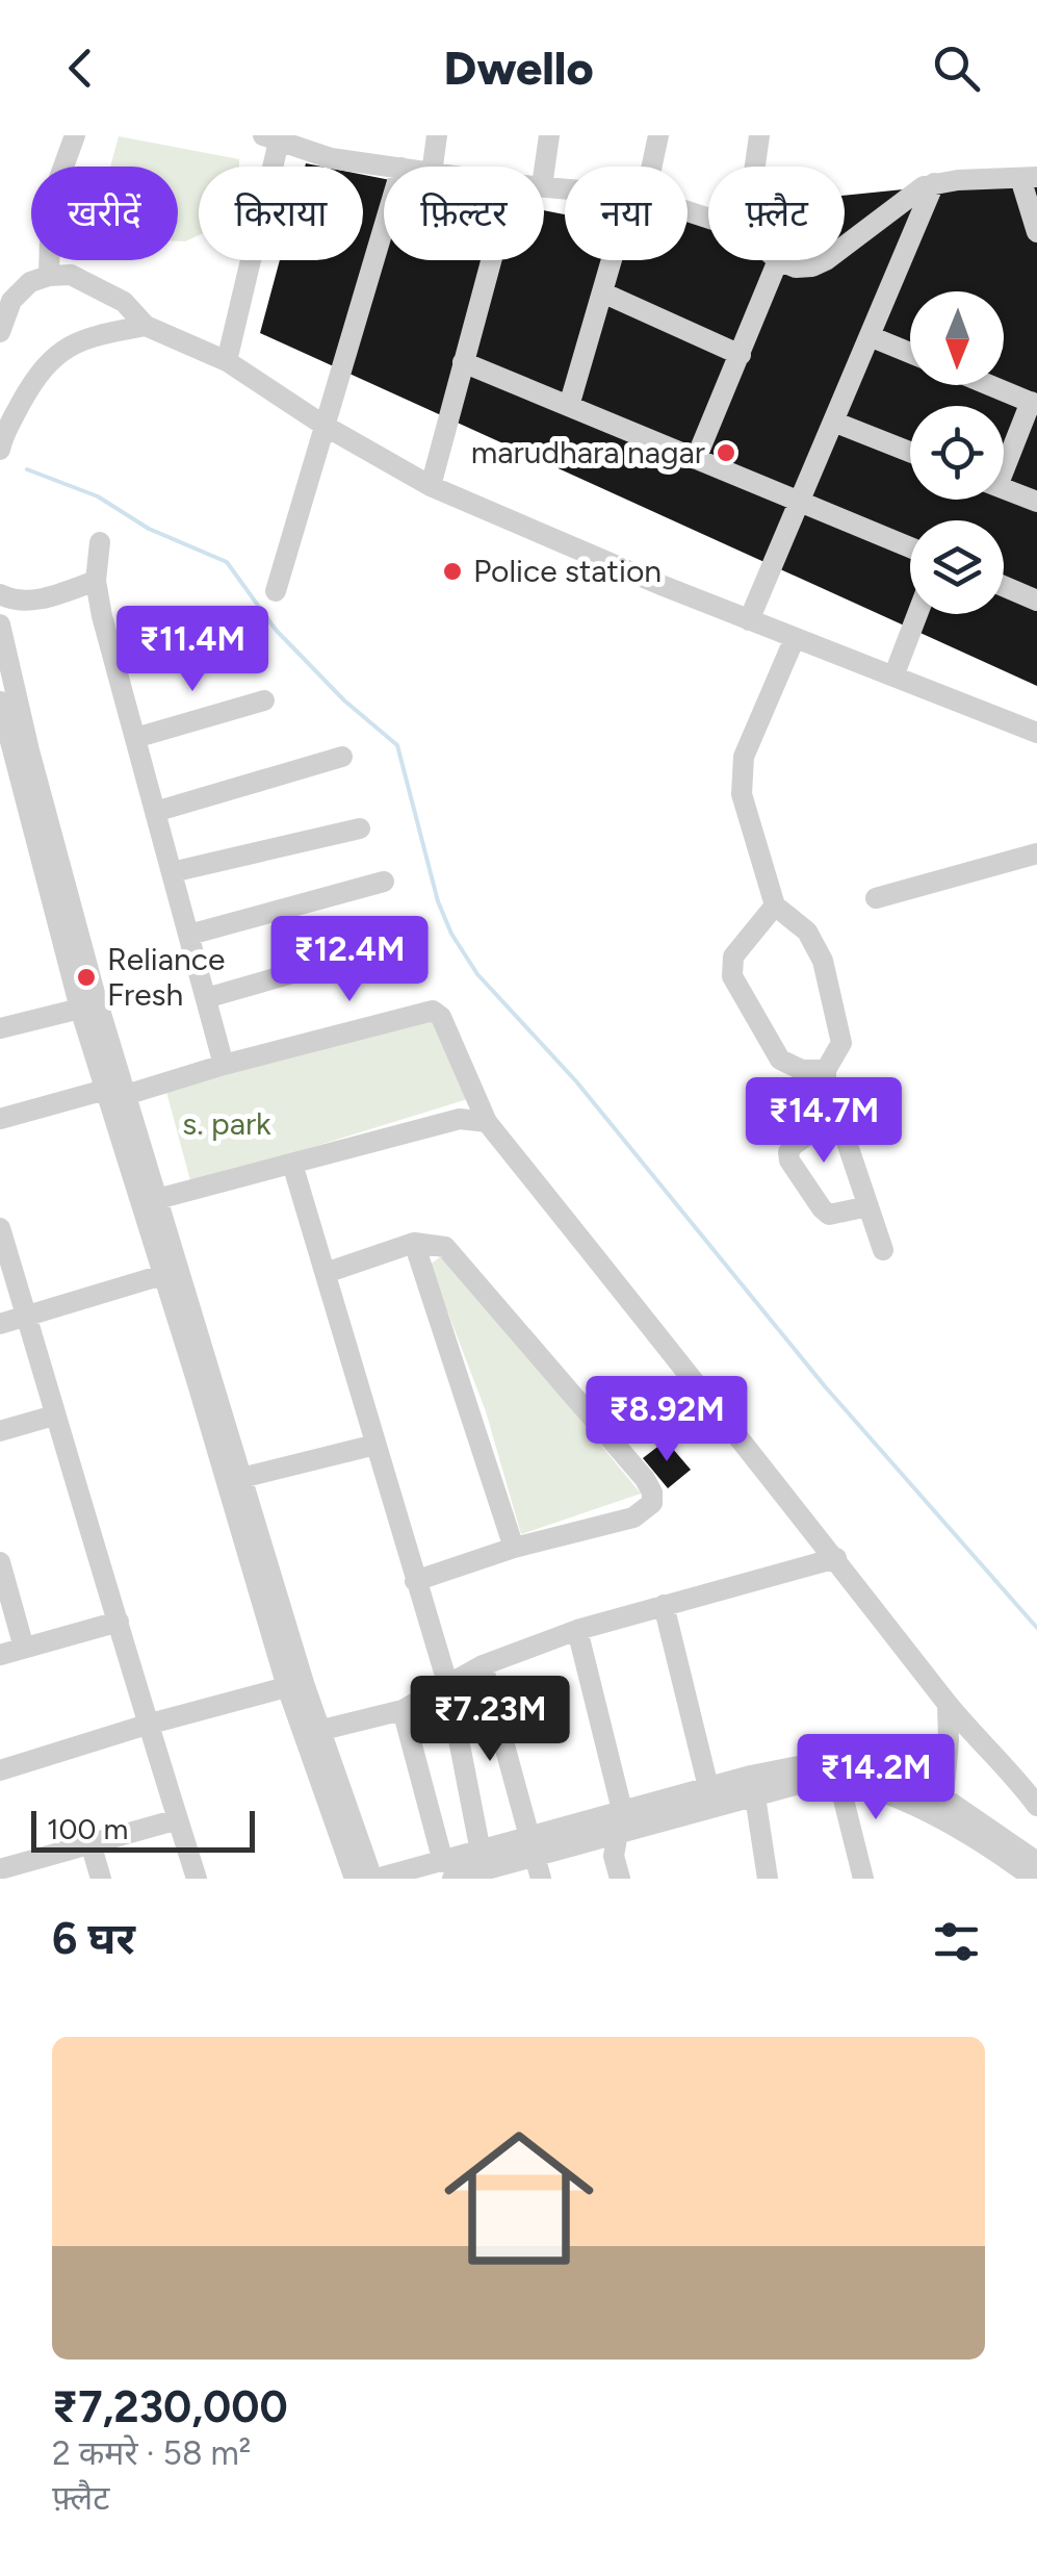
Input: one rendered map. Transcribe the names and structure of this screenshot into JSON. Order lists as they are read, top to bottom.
{
  "parks": ["s. park"],
  "places": ["marudhara nagar", "Police station", "Reliance Fresh"],
  "scale_bar": "100 m",
  "north": "bottom",
  "page": {
    "header": "Dwello",
    "chip": [
      "खरीदें",
      "किराया",
      "फ़िल्टर",
      "नया",
      "फ़्लैट"
    ],
    "price": [
      "₹11.4M",
      "₹12.4M",
      "₹14.7M",
      "₹8.92M",
      "₹7.23M",
      "₹14.2M"
    ],
    "scale": "100 m",
    "heading": "6 घर",
    "list": [
      {
        "name": "₹7,230,000",
        "note": "2 कमरे · 58 m² · फ़्लैट"
      }
    ]
  }
}
